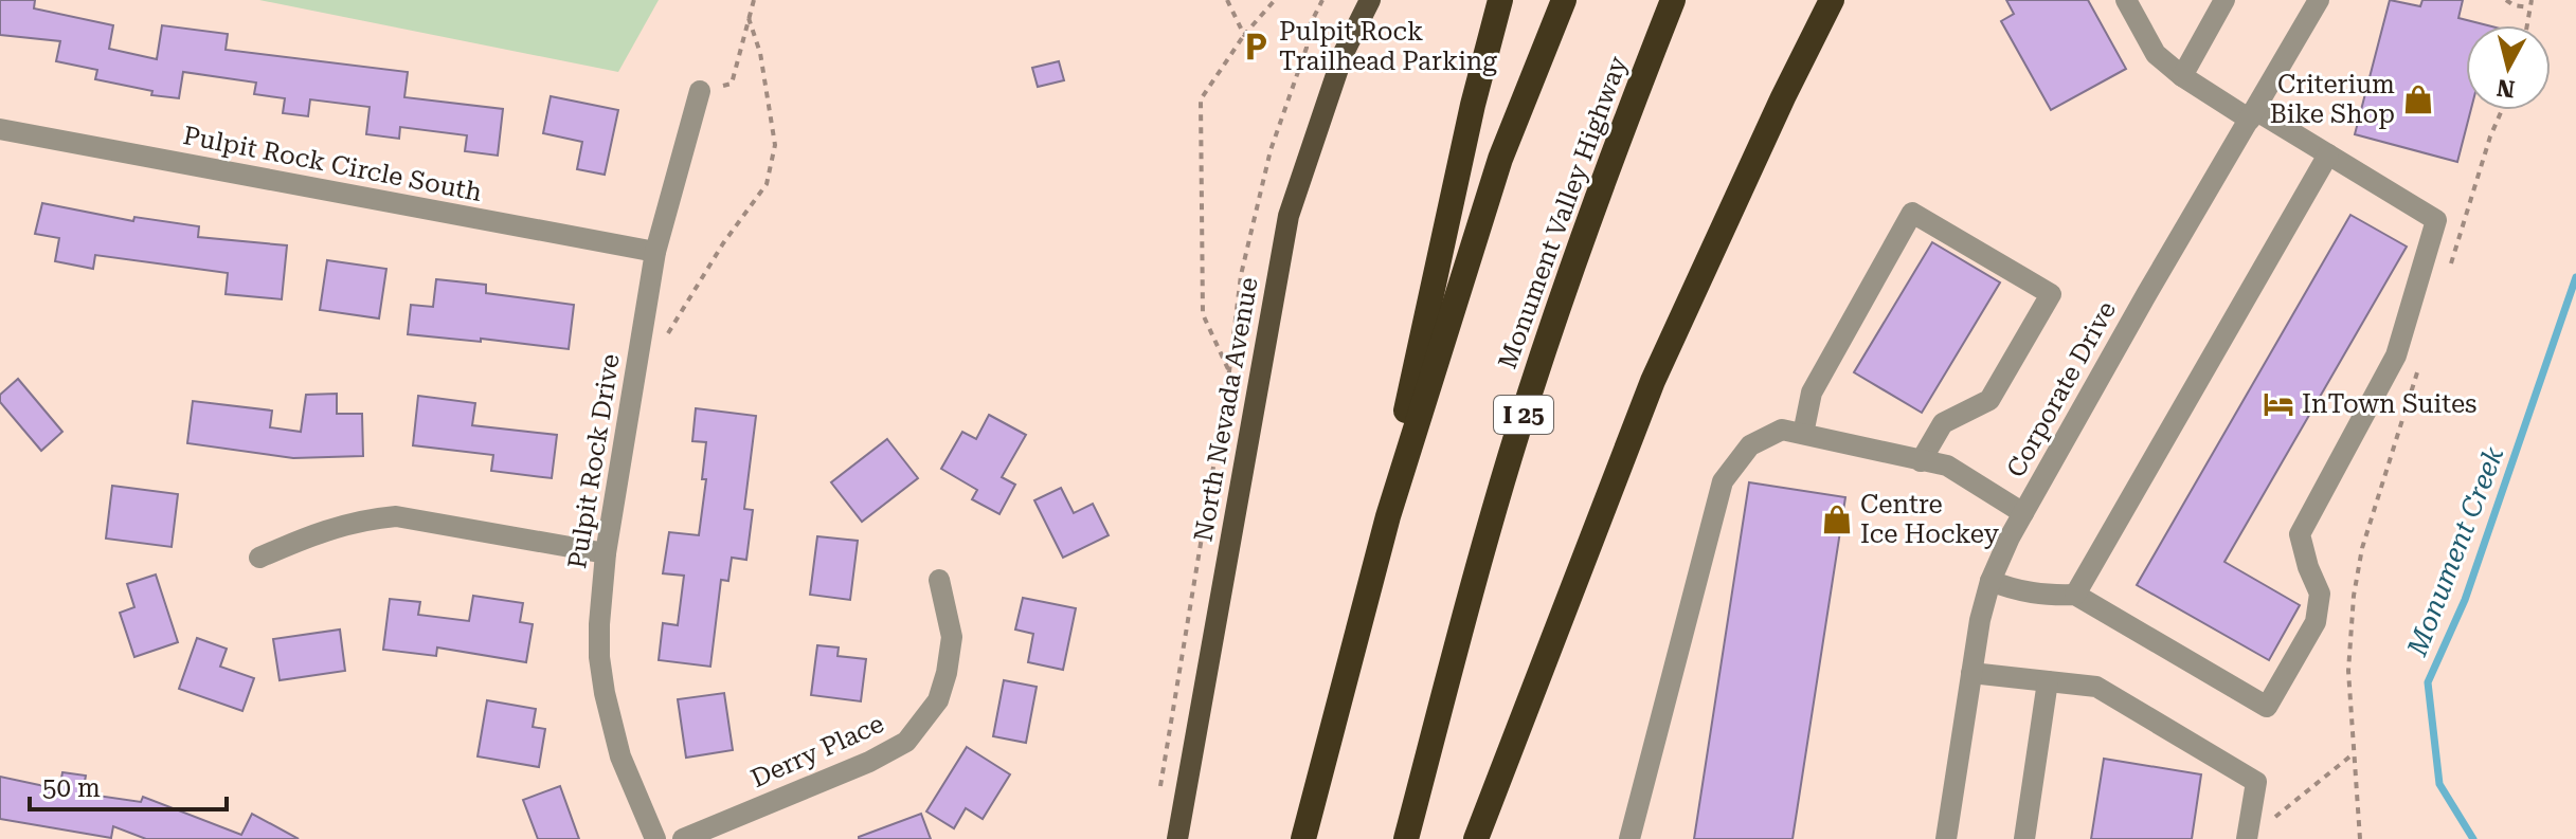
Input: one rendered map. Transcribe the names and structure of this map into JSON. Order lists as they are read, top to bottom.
{
  "streets": {
    "highway": ["Monument Valley Highway", "I 25"],
    "main road": ["North Nevada Avenue"],
    "street": [
      "Pulpit Rock Circle South",
      "Corporate Drive",
      "Pulpit Rock Drive",
      "Derry Place"
    ]
  },
  "crossings": [
    ["Pulpit Rock Circle South", "Pulpit Rock Drive"]
  ],
  "water": ["Monument Creek"],
  "places": {
    "parking": ["Pulpit Rock Trailhead Parking"],
    "shop": ["Criterium Bike Shop", "Centre Ice Hockey"],
    "hotel": ["InTown Suites"]
  },
  "scale_bar": "50 m",
  "north": "bottom"
}
